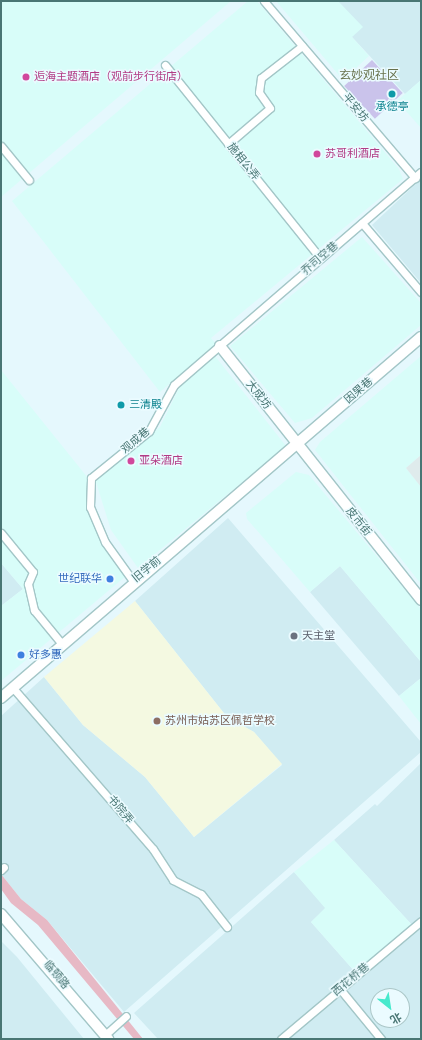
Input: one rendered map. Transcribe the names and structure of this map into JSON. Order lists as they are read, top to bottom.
{
  "streets": {
    "street": [
      "平安坊",
      "施相公弄",
      "乔司空巷",
      "因果巷",
      "大成坊",
      "观成巷",
      "皮市街",
      "旧学前",
      "书院弄",
      "临顿路",
      "西花桥巷"
    ]
  },
  "crossings": [
    ["平安坊", "乔司空巷"],
    ["施相公弄", "乔司空巷"],
    ["乔司空巷", "大成坊"],
    ["乔司空巷", "观成巷"],
    ["因果巷", "大成坊"],
    ["因果巷", "皮市街"],
    ["因果巷", "旧学前"],
    ["大成坊", "观成巷"],
    ["大成坊", "皮市街"],
    ["大成坊", "旧学前"],
    ["观成巷", "旧学前"],
    ["皮市街", "旧学前"],
    ["旧学前", "书院弄"]
  ],
  "districts": ["玄妙观社区"],
  "places": [
    "逅海主题酒店（观前步行街店）",
    "承德亭",
    "苏哥利酒店",
    "三清殿",
    "亚朵酒店",
    "世纪联华",
    "天主堂",
    "好多惠",
    "苏州市姑苏区佩哲学校"
  ],
  "north": "bottom right"
}
